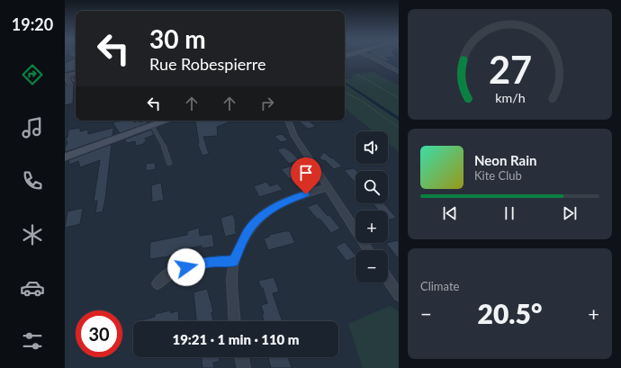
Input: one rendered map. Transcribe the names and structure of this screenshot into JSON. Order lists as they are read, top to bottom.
{
  "page": {
    "tabs": "19:20",
    "turn": ["30 m", "Rue Robespierre"],
    "map_buttons": ["+", "−"],
    "song": ["Neon Rain", "Kite Club"],
    "tile": "Climate",
    "heat": ["−", "20.5°", "+"],
    "limit": "30",
    "trip": "19:21 · 1 min · 110 m",
    "gauge": ["27", "km/h"]
  }
}
